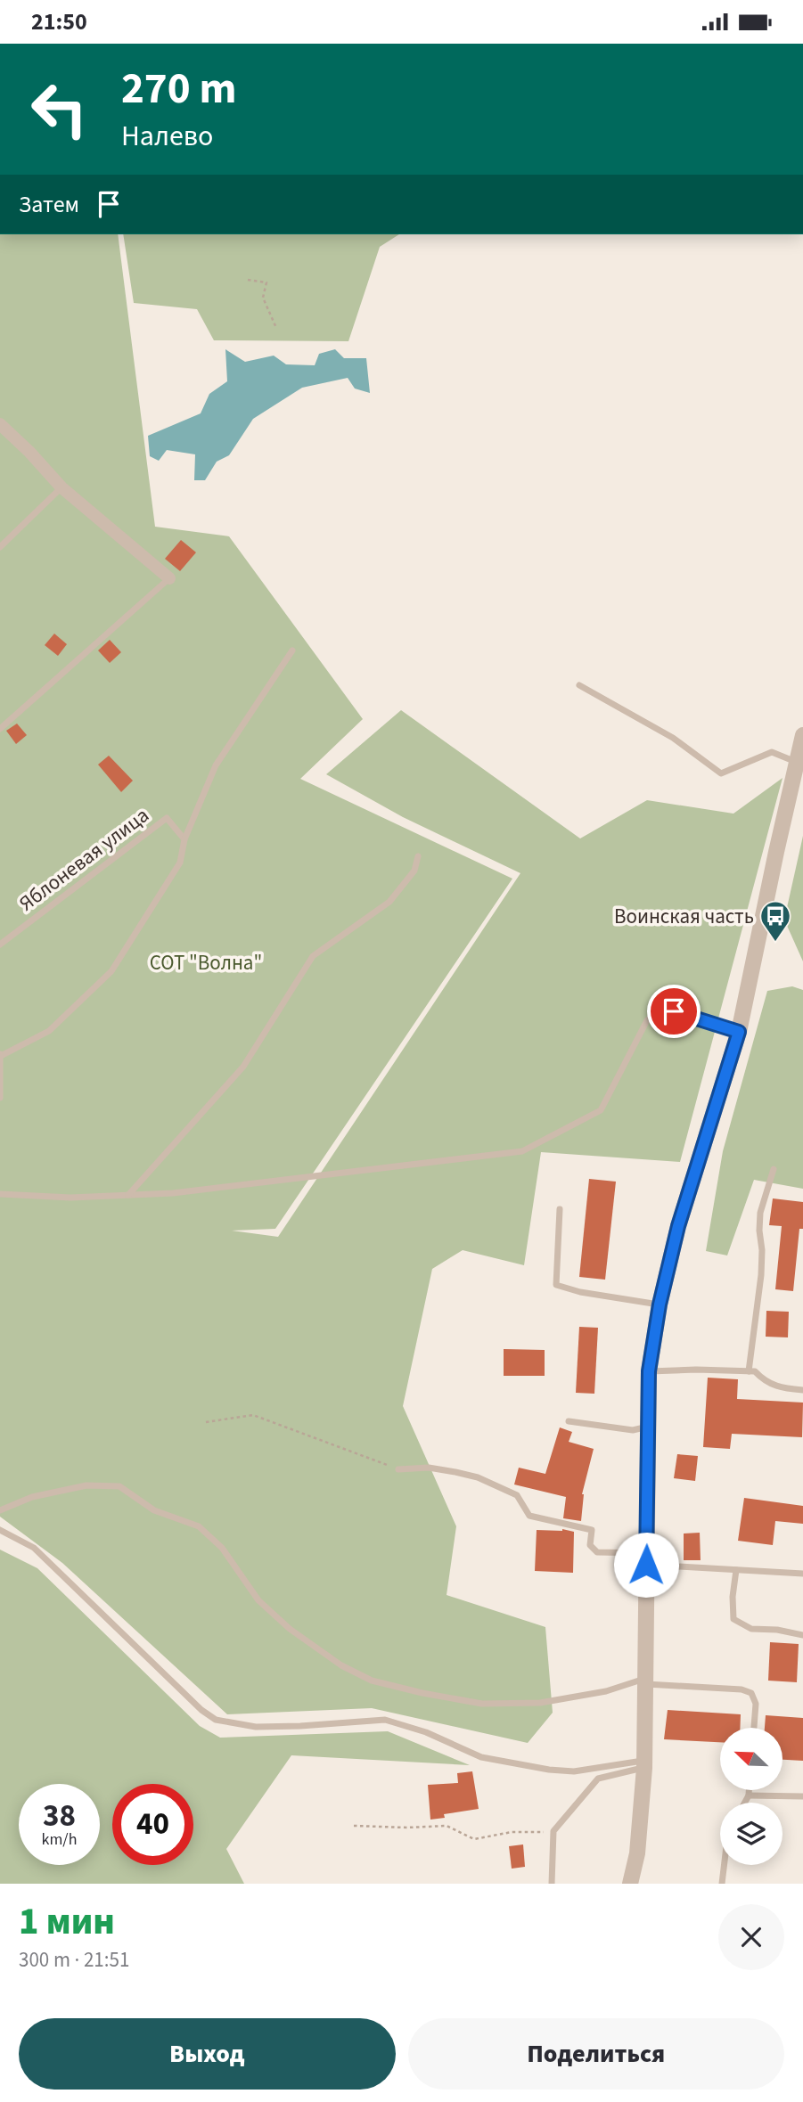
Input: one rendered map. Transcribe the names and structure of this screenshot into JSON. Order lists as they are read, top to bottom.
{
  "streets": {
    "lane": ["Яблоневая улица"]
  },
  "parks": ["СОТ \"Волна\""],
  "places": {
    "bus stop": ["Воинская часть"]
  },
  "north": "top left",
  "page": {
    "status": "21:50",
    "turn": ["270 m", "Налево"],
    "then": "Затем",
    "speed": "38 km/h",
    "limit": "40",
    "heading": ["1 мин", "300 m · 21:51"],
    "buttons": ["Выход", "Поделиться"]
  }
}
